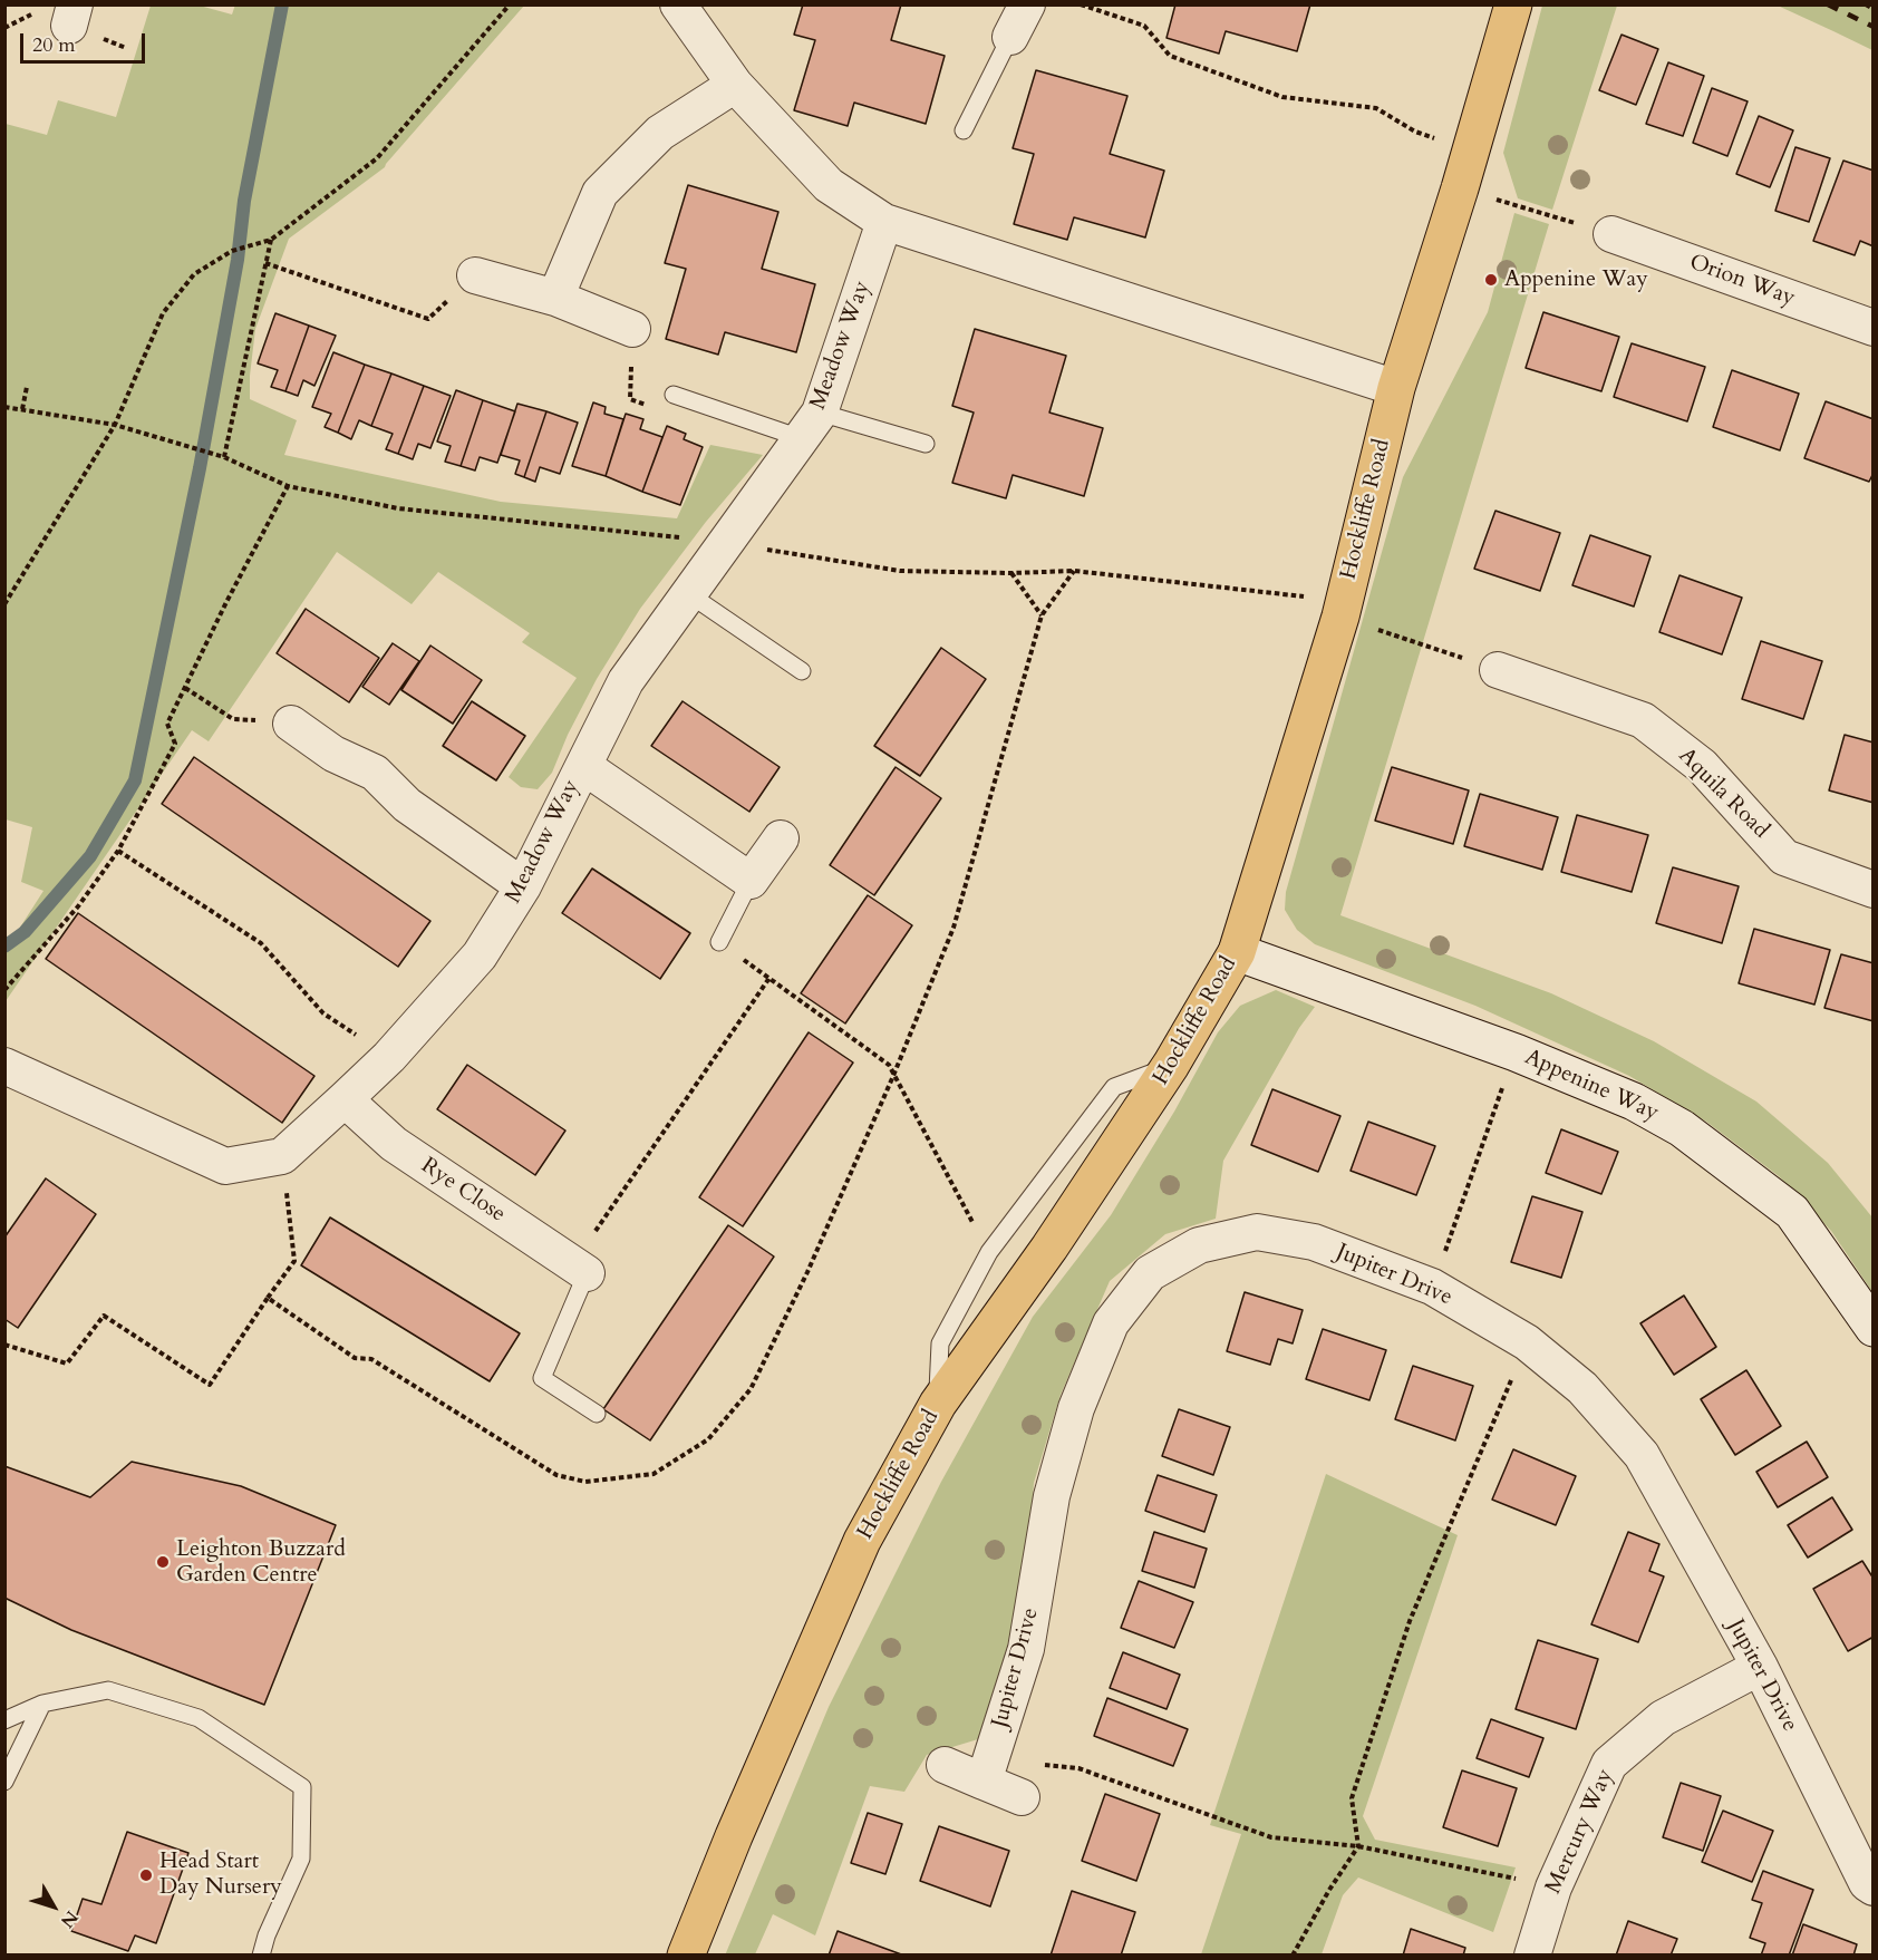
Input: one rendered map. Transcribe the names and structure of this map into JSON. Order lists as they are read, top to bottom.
{
  "streets": {
    "main road": ["Hockliffe Road"],
    "street": [
      "Orion Way",
      "Meadow Way",
      "Aquila Road",
      "Appenine Way",
      "Rye Close",
      "Jupiter Drive",
      "Mercury Way"
    ]
  },
  "crossings": [
    ["Meadow Way", "Rye Close"],
    ["Hockliffe Road", "Appenine Way"],
    ["Jupiter Drive", "Mercury Way"]
  ],
  "places": ["Appenine Way", "Leighton Buzzard Garden Centre", "Head Start Day Nursery"],
  "scale_bar": "20 m",
  "north": "bottom right"
}
